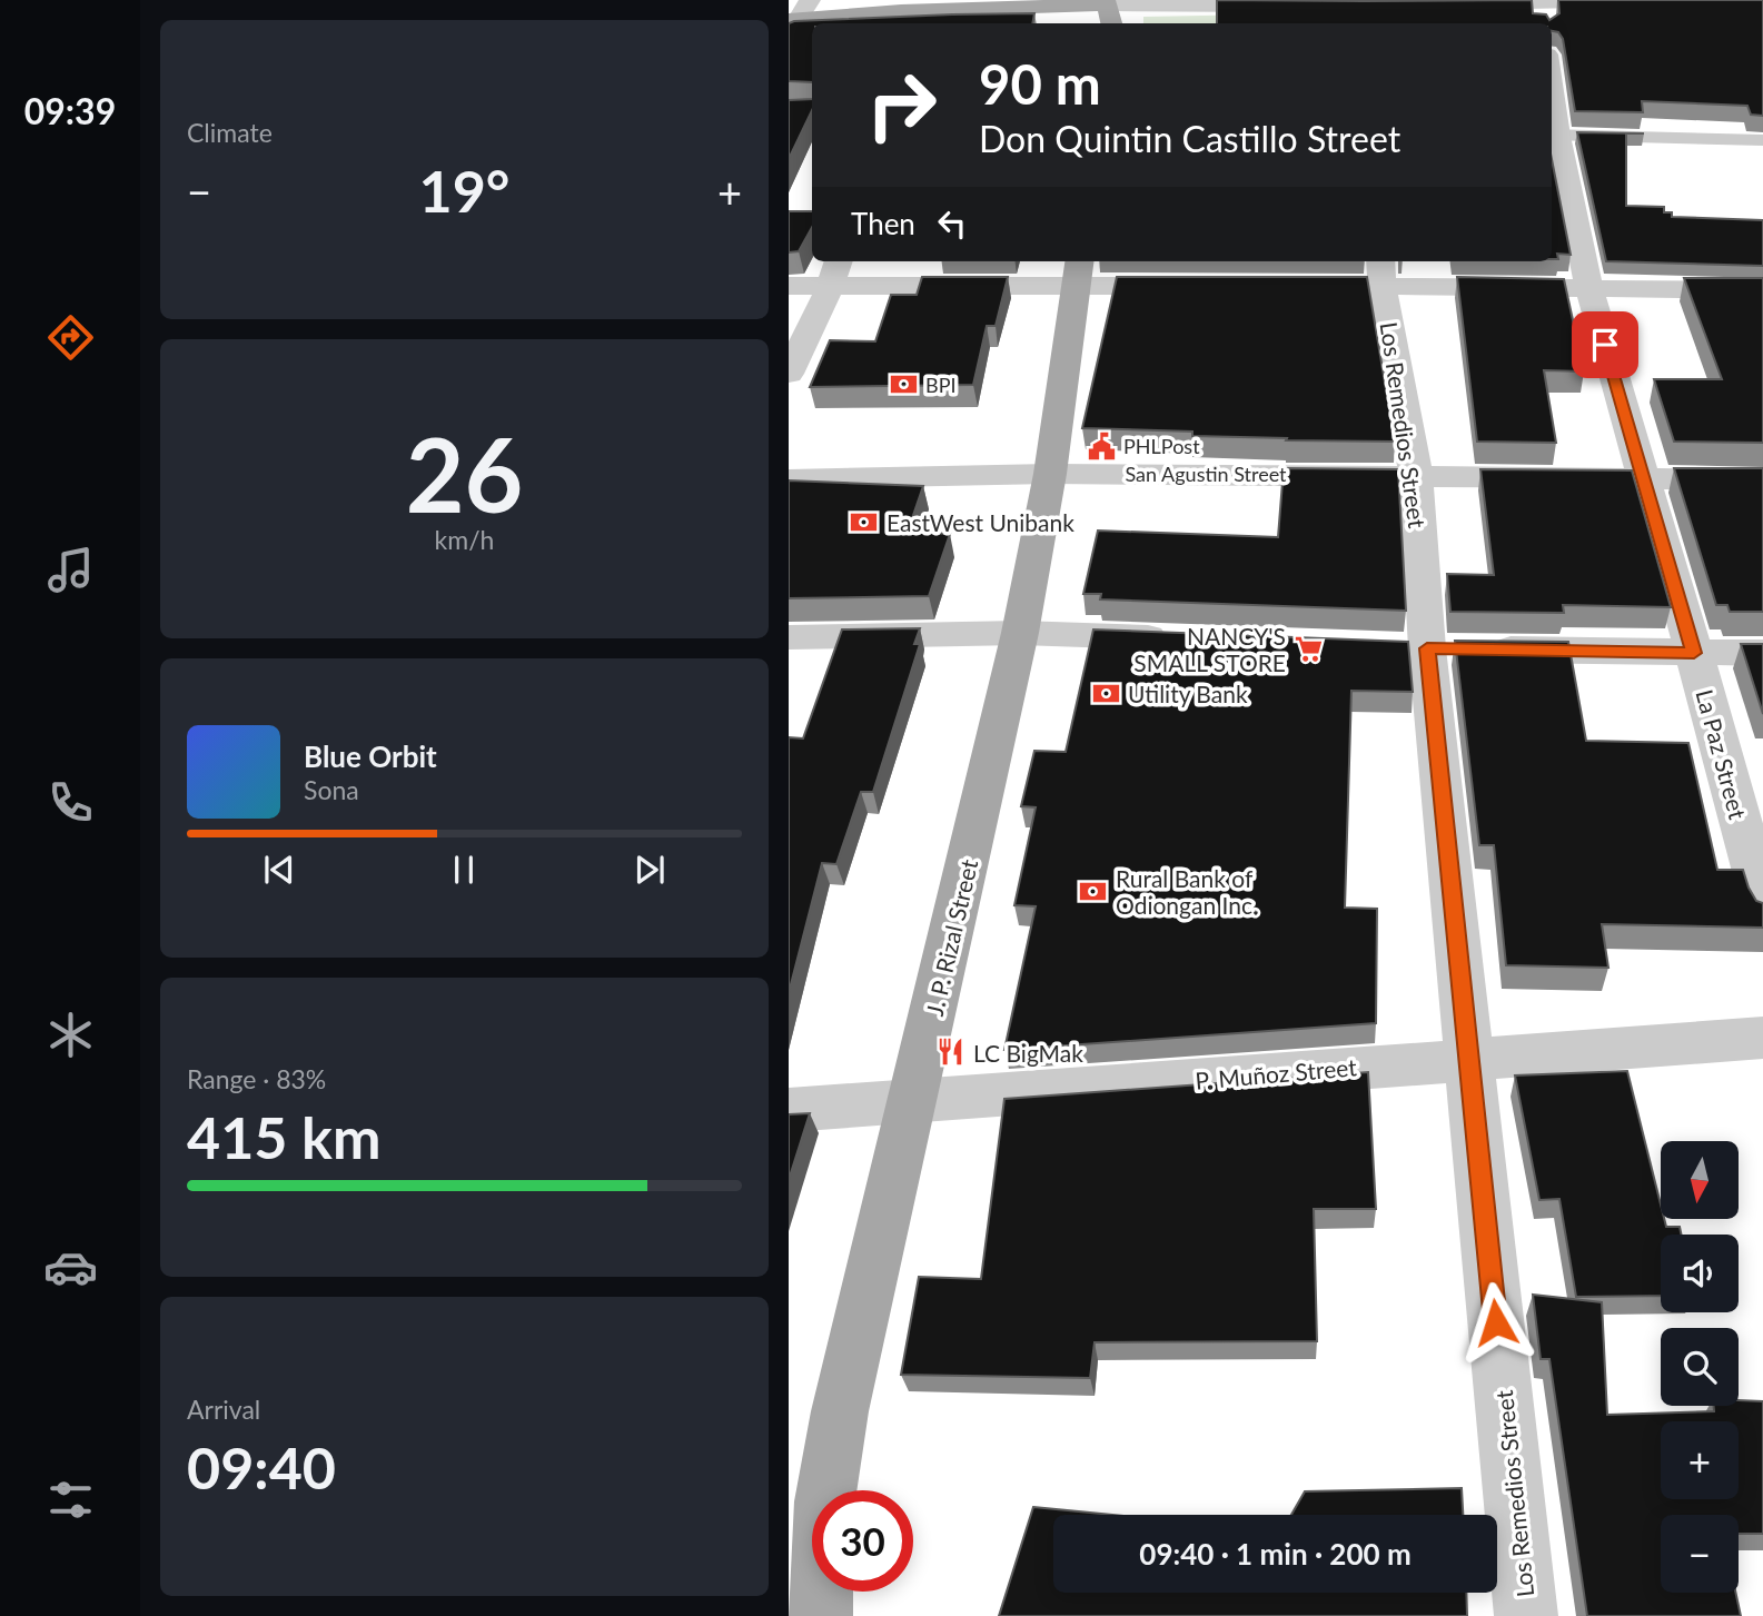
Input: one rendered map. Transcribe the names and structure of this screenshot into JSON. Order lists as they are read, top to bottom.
{
  "streets": {
    "main road": ["J. P. Rizal Street"],
    "street": [
      "Los Remedios Street",
      "San Agustin Street",
      "La Paz Street",
      "P. Muñoz Street"
    ]
  },
  "crossings": [
    ["Los Remedios Street", "San Agustin Street"],
    ["Los Remedios Street", "P. Muñoz Street"],
    ["San Agustin Street", "La Paz Street"],
    ["San Agustin Street", "J. P. Rizal Street"],
    ["J. P. Rizal Street", "P. Muñoz Street"]
  ],
  "places": {
    "bank": [
      "BPI",
      "EastWest Unibank",
      "Utility Bank",
      "Rural Bank of Odiongan Inc."
    ],
    "public building": ["PHLPost"],
    "supermarket": ["NANCY'S SMALL STORE"],
    "restaurant": ["LC BigMak"]
  },
  "north": "bottom",
  "page": {
    "tabs": "09:39",
    "tile": [
      "Climate",
      ["26", "km/h"],
      ["Range · 83%", "415 km"],
      ["Arrival", "09:40"]
    ],
    "turn": ["90 m", "Don Quintin Castillo Street"],
    "heat": ["−", "19°", "+"],
    "then": "Then",
    "song": ["Blue Orbit", "Sona"],
    "map_buttons": ["+", "−"],
    "limit": "30",
    "trip": "09:40 · 1 min · 200 m"
  }
}
